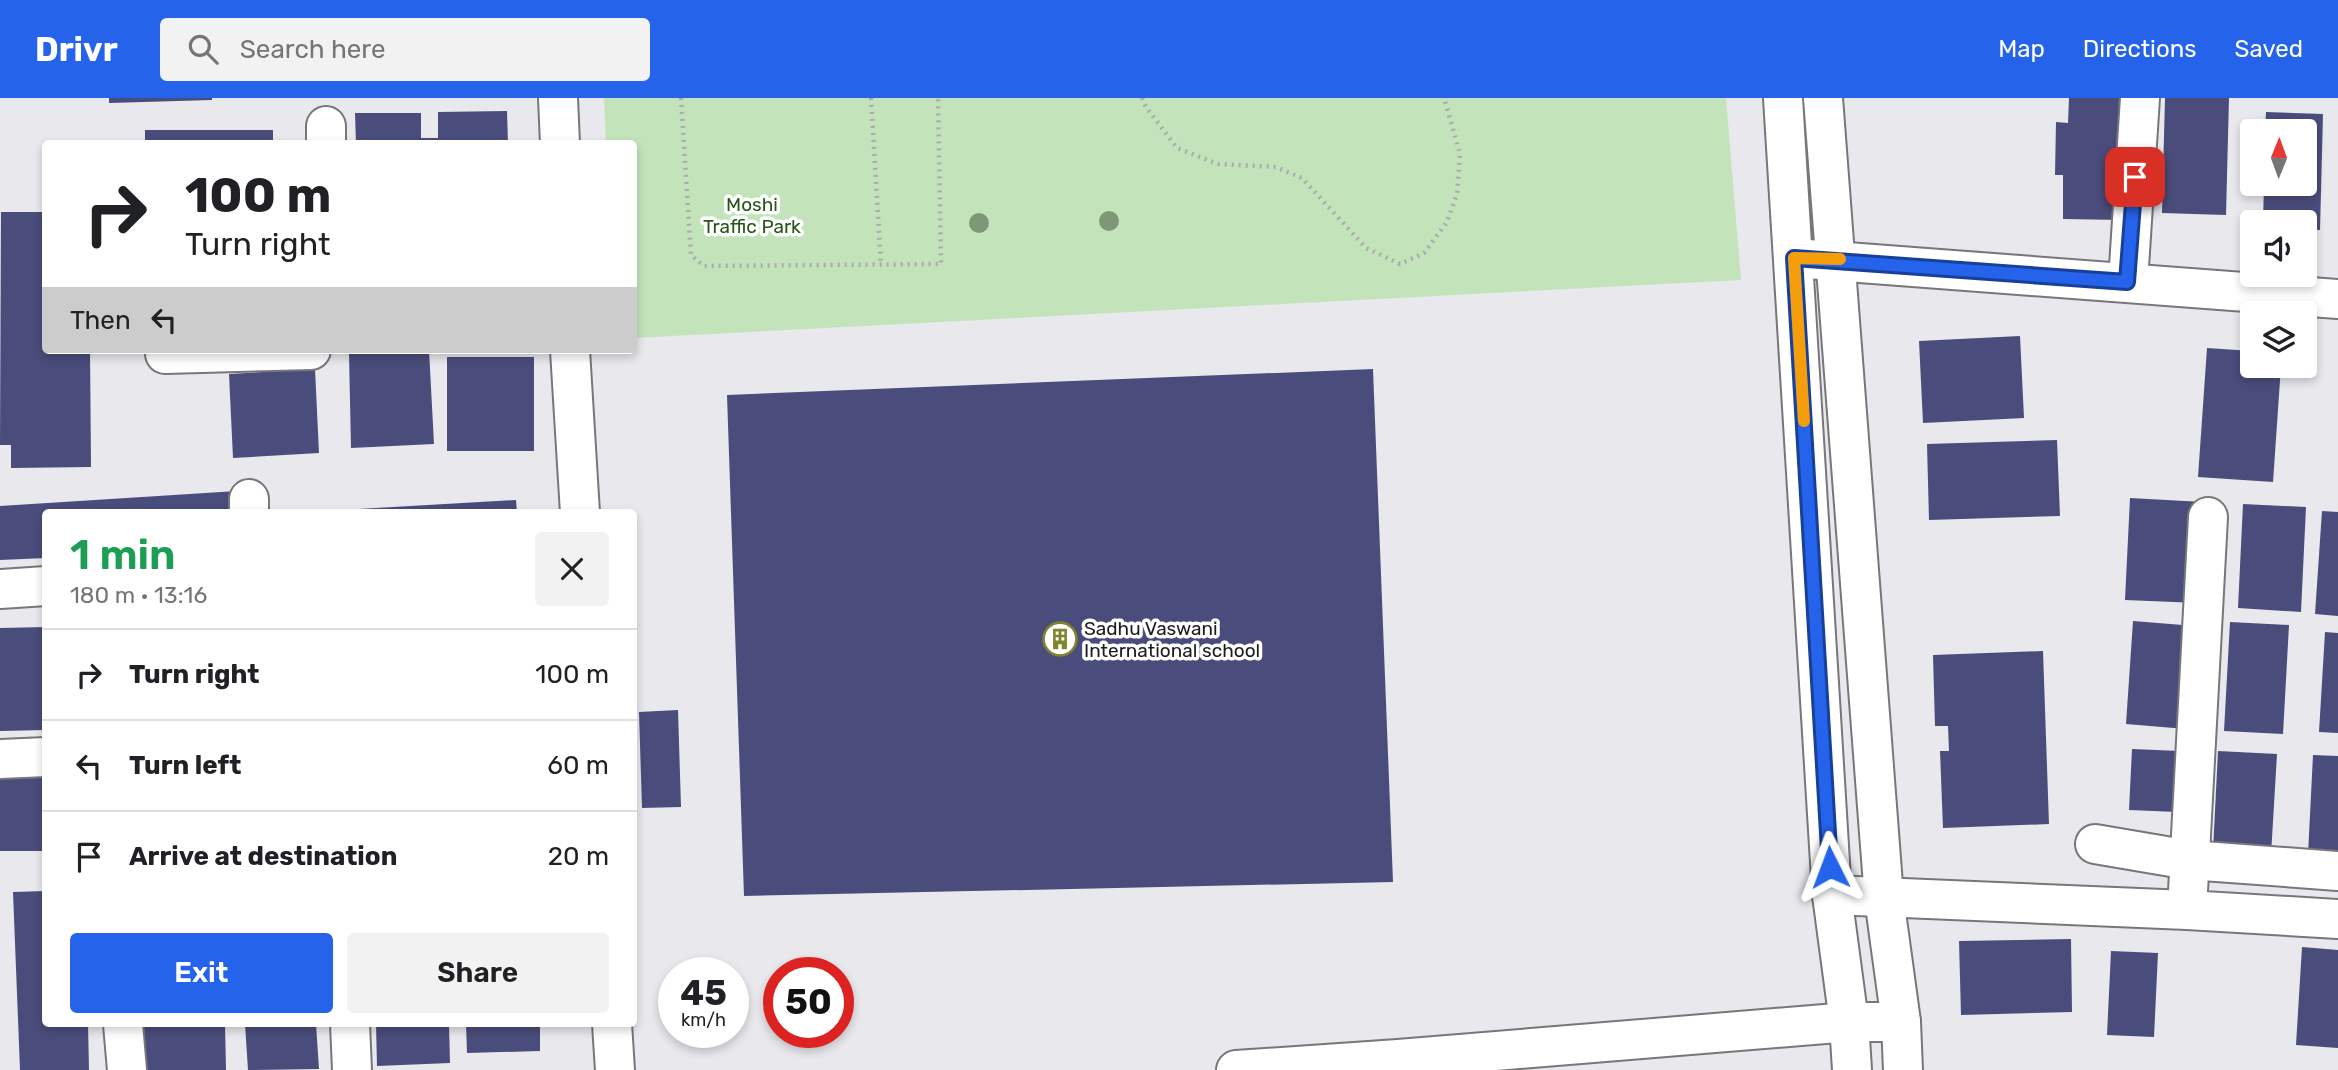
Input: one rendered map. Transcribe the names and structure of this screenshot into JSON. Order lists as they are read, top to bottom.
{
  "parks": ["Moshi Traffic Park"],
  "places": {
    "building": ["Sadhu Vaswani International school"]
  },
  "north": "top",
  "page": {
    "header": "Drivr",
    "search": "Search here",
    "nav": ["Map", "Directions", "Saved"],
    "turn": ["100 m", "Turn right"],
    "then": "Then",
    "heading": ["1 min", "180 m · 13:16"],
    "list": [
      {
        "name": "Turn right",
        "value": "100 m"
      },
      {
        "name": "Turn left",
        "value": "60 m"
      },
      {
        "name": "Arrive at destination",
        "value": "20 m"
      }
    ],
    "buttons": ["Exit", "Share"],
    "speed": "45 km/h",
    "limit": "50"
  }
}
